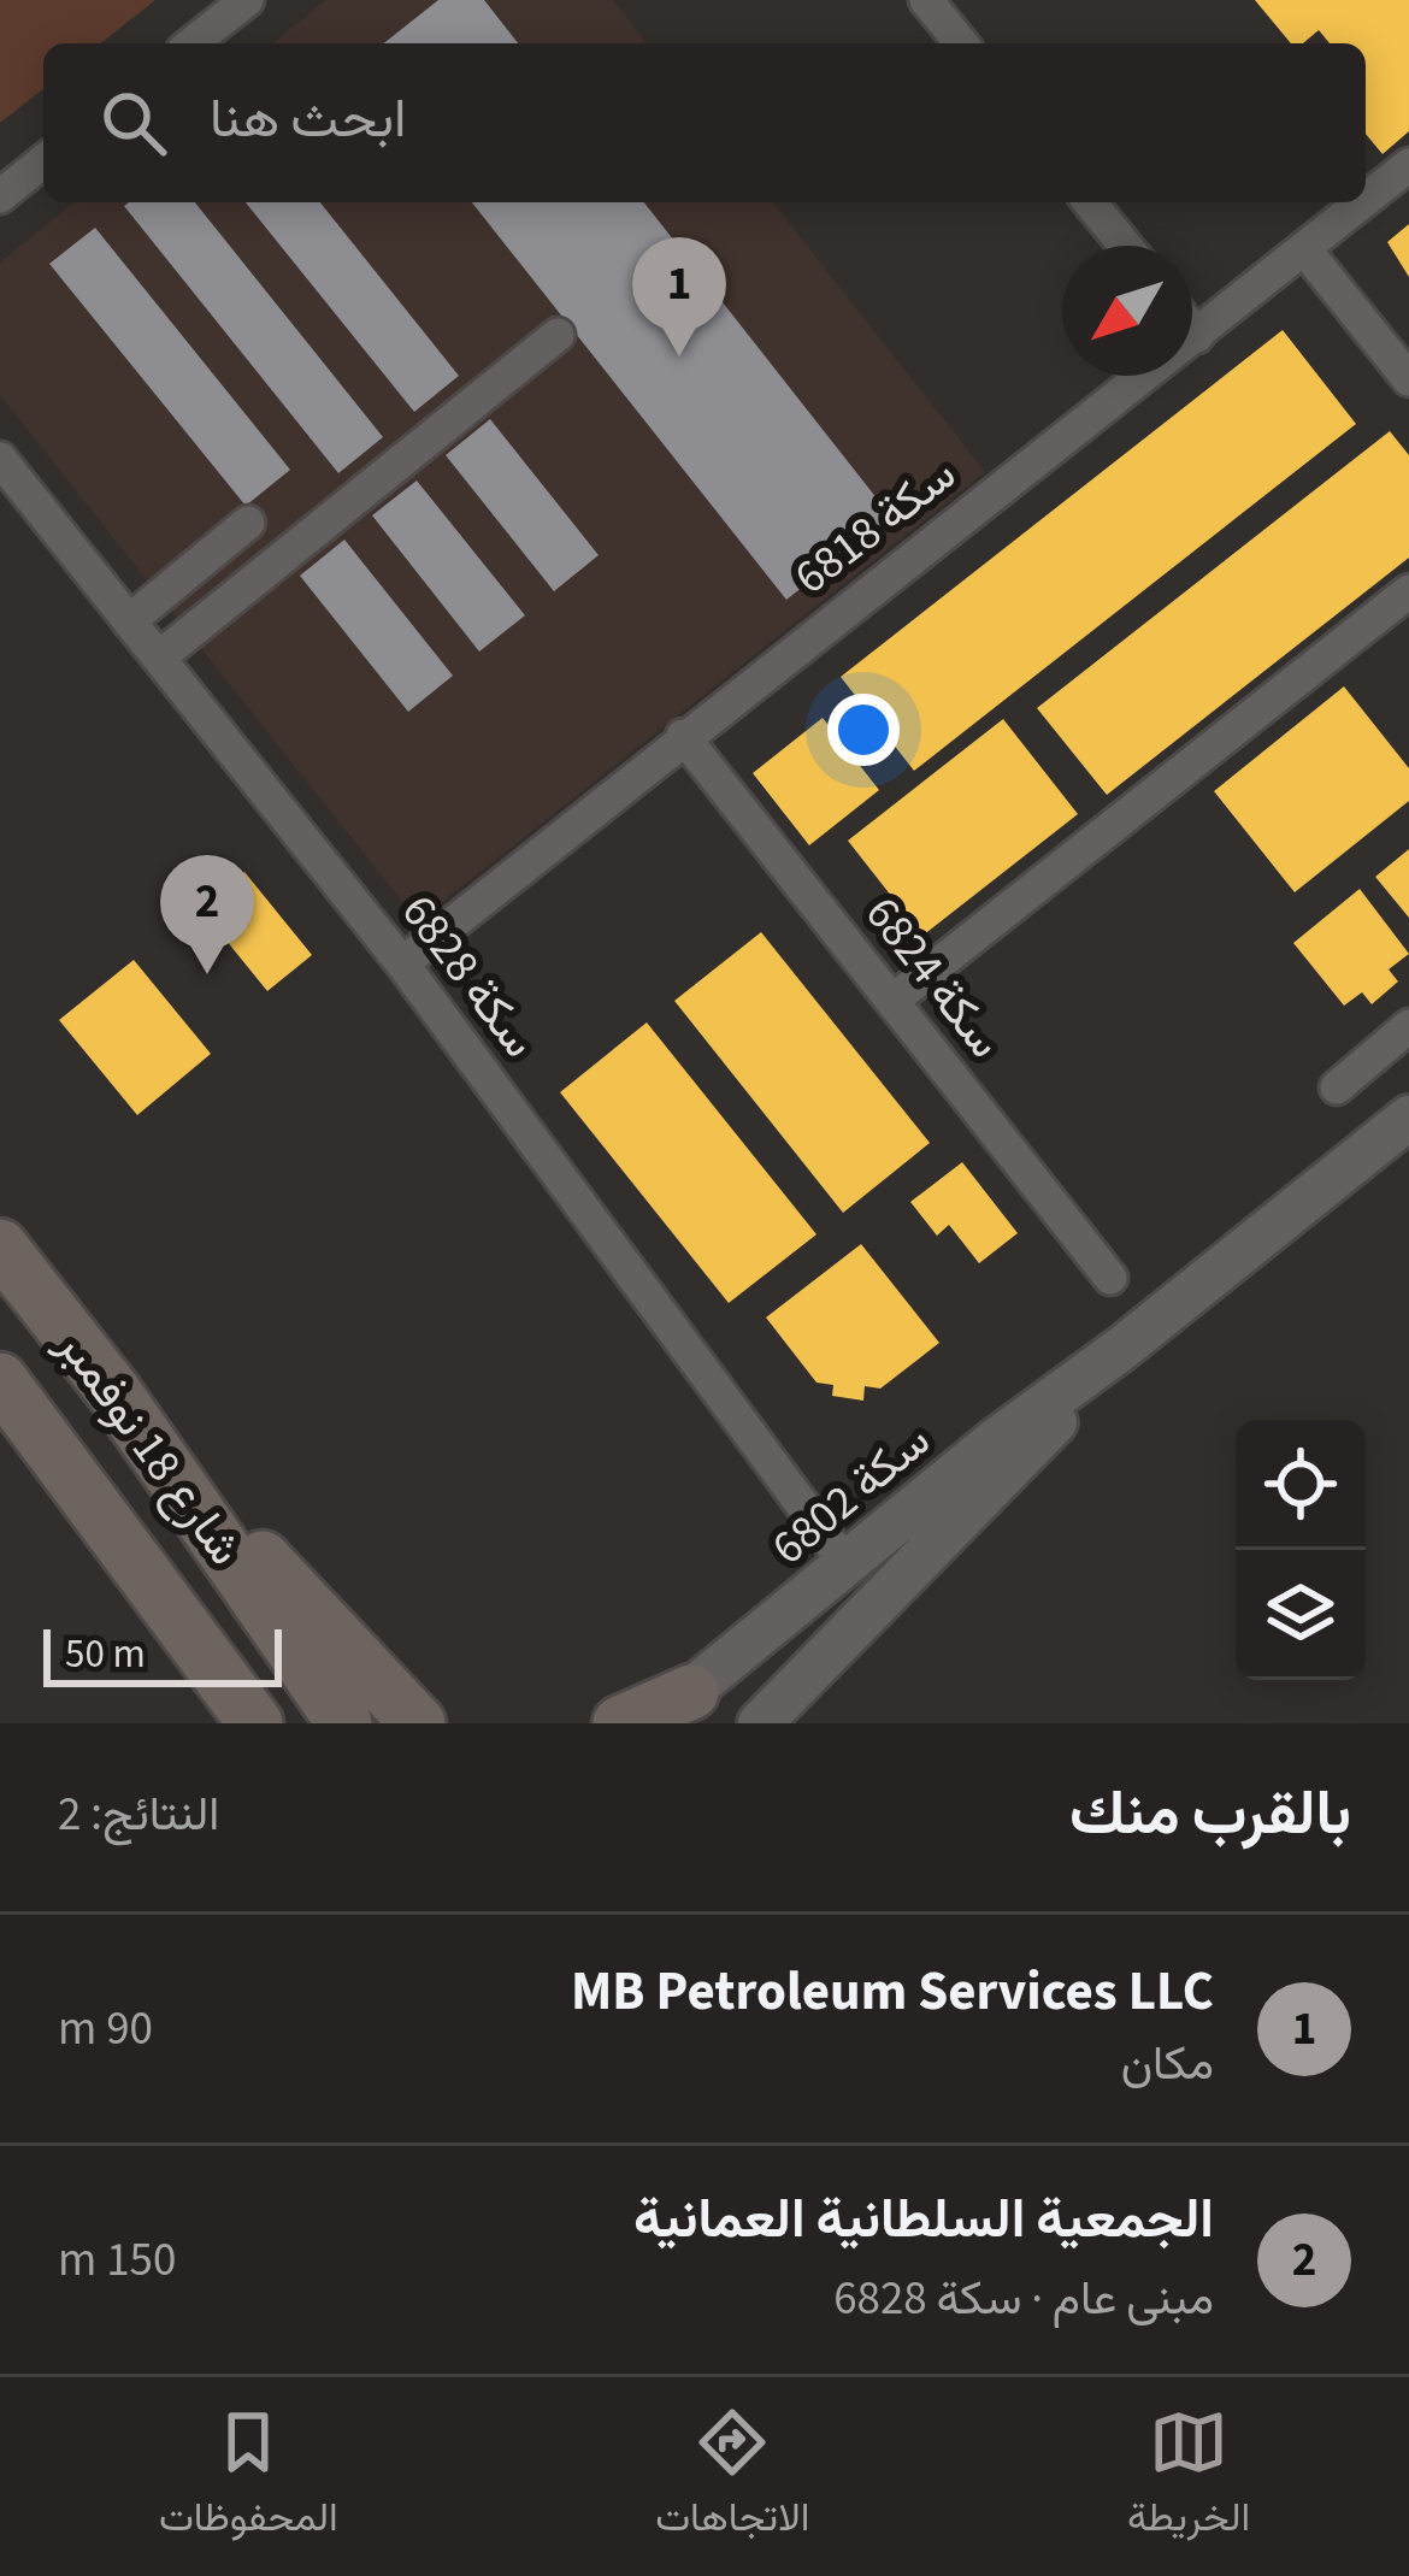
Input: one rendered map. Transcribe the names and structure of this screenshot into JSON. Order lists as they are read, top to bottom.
{
  "streets": {
    "main road": ["شارع 18 نوفمبر"],
    "street": [
      "سكة 6818",
      "سكة 6828",
      "سكة 6824",
      "سكة 6802"
    ]
  },
  "crossings": [
    ["سكة 6818", "سكة 6828"],
    ["سكة 6818", "سكة 6824"],
    ["سكة 6828", "سكة 6802"]
  ],
  "scale_bar": "50 m",
  "north": "bottom left",
  "page": {
    "search": "ابحث هنا",
    "pins": ["1", "2"],
    "scale": "50 m",
    "heading": ["بالقرب منك", "النتائج: 2"],
    "list": [
      {
        "mark": "1",
        "name": "MB Petroleum Services LLC",
        "note": "مكان",
        "value": "90 m"
      },
      {
        "mark": "2",
        "name": "الجمعية السلطانية العمانية",
        "note": "مبنى عام · سكة 6828",
        "value": "150 m"
      }
    ],
    "nav": ["الخريطة", "الاتجاهات", "المحفوظات"]
  }
}
